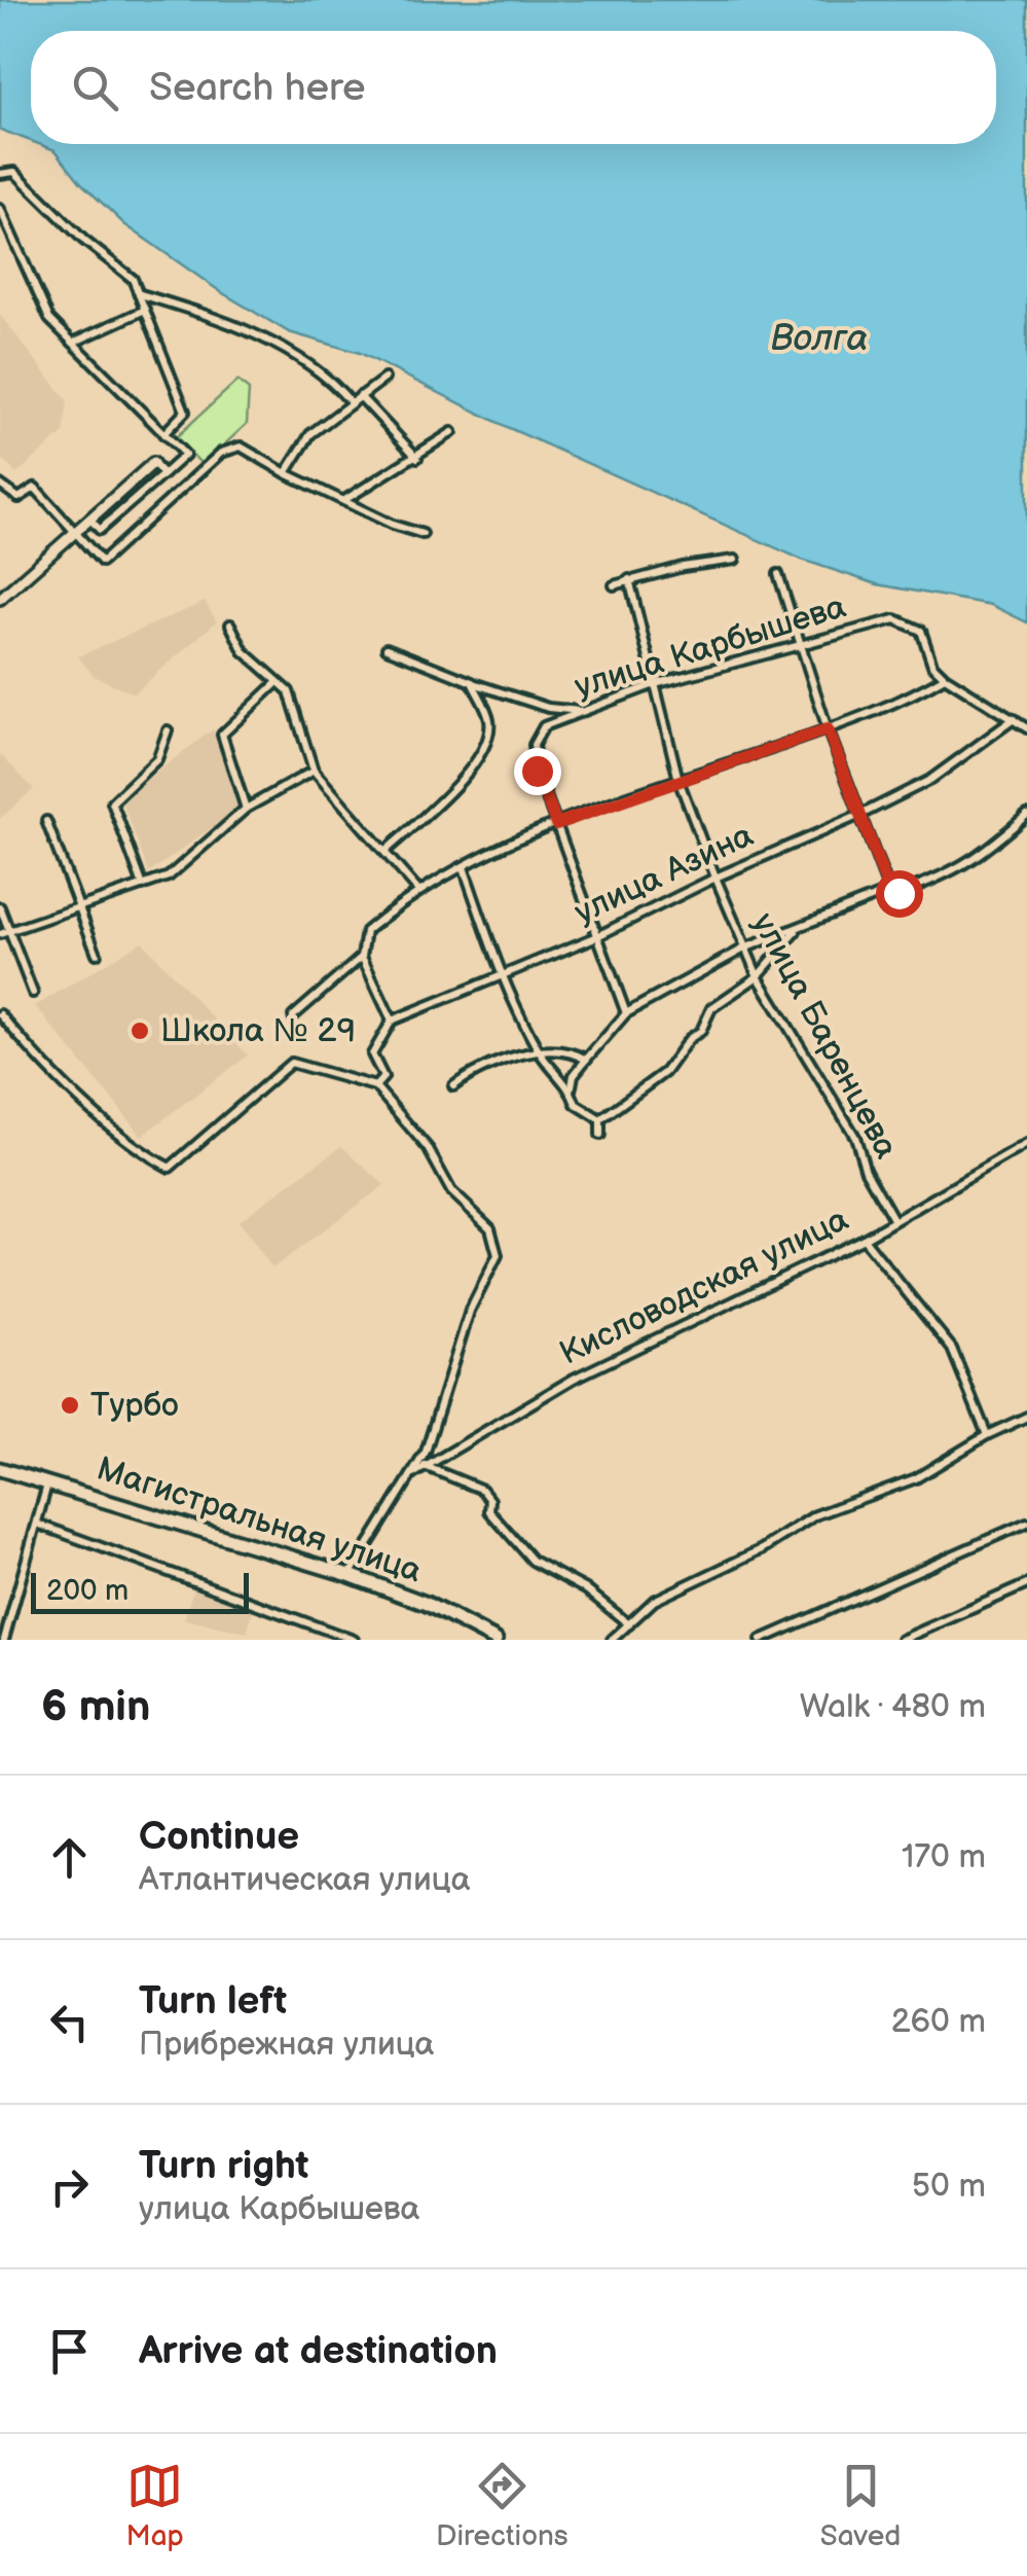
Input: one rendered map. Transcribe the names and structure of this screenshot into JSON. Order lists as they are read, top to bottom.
{
  "streets": {
    "highway": ["Магистральная улица"],
    "street": [
      "улица Карбышева",
      "улица Азина",
      "улица Баренцева",
      "Кисловодская улица"
    ]
  },
  "crossings": [
    ["улица Карбышева", "улица Азина"],
    ["улица Карбышева", "улица Баренцева"],
    ["улица Азина", "улица Баренцева"],
    ["улица Баренцева", "Кисловодская улица"]
  ],
  "water": ["Волга"],
  "places": ["Школа № 29", "Турбо"],
  "scale_bar": "200 m",
  "page": {
    "search": "Search here",
    "scale": "200 m",
    "heading": ["6 min", "Walk · 480 m"],
    "list": [
      ["Continue", "Атлантическая улица", "170 m"],
      ["Turn left", "Прибрежная улица", "260 m"],
      ["Turn right", "улица Карбышева", "50 m"],
      "Arrive at destination"
    ],
    "nav": ["Map", "Directions", "Saved"]
  }
}
